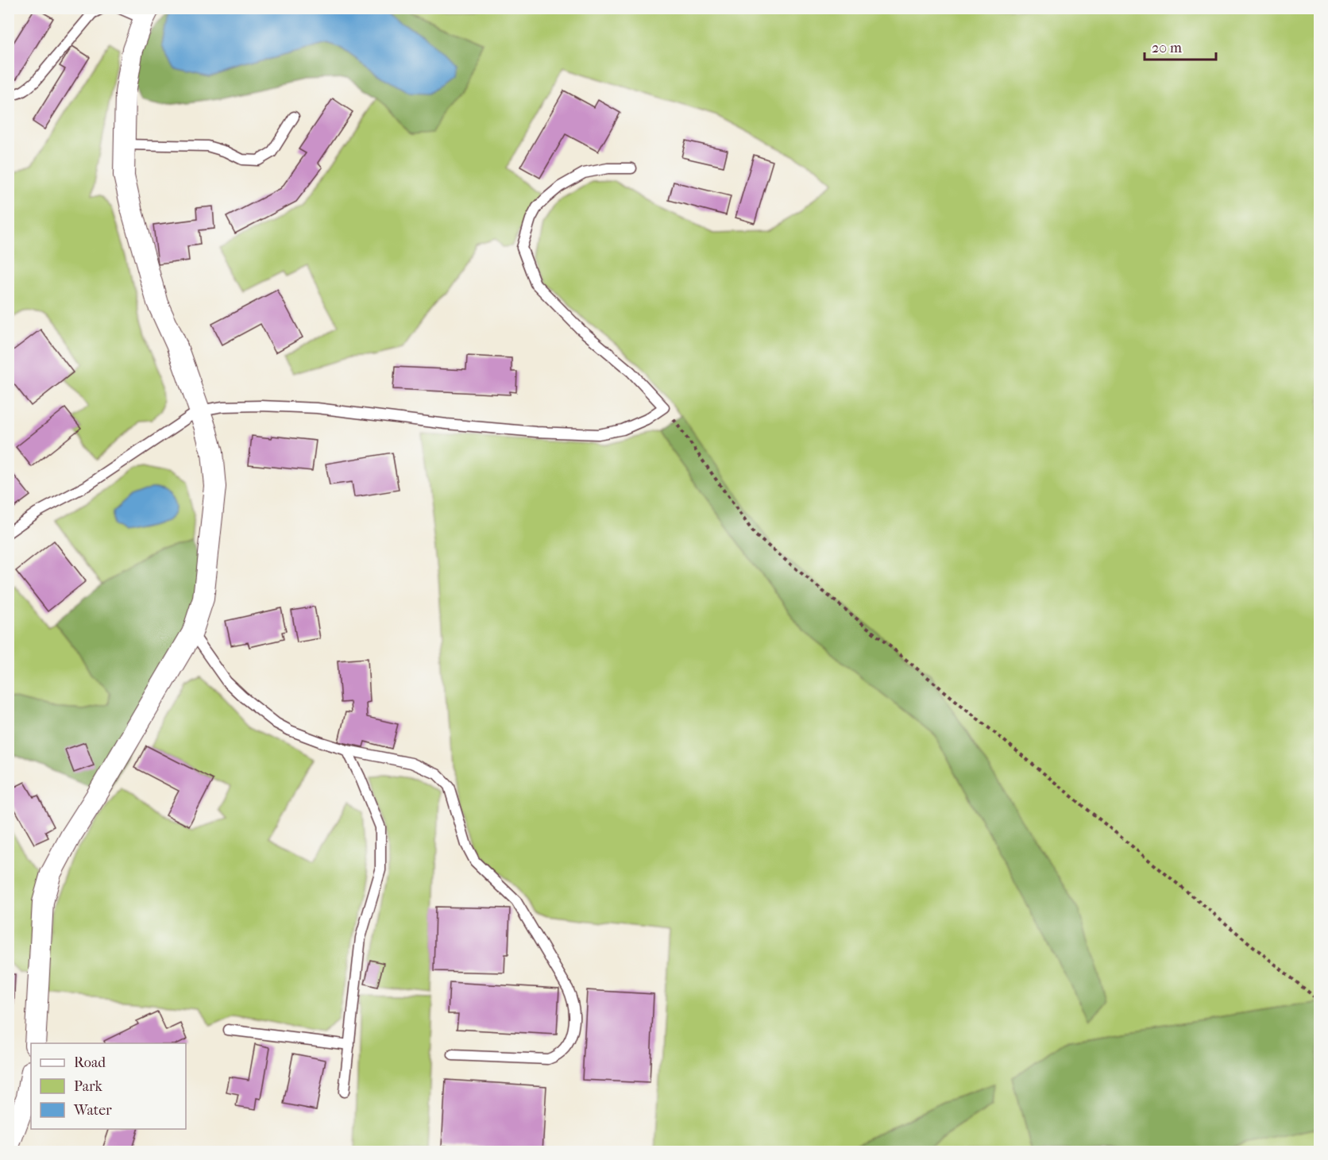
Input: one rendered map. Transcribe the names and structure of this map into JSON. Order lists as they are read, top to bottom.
{
  "legend": ["Road", "Park", "Water"],
  "scale_bar": "20 m"
}
